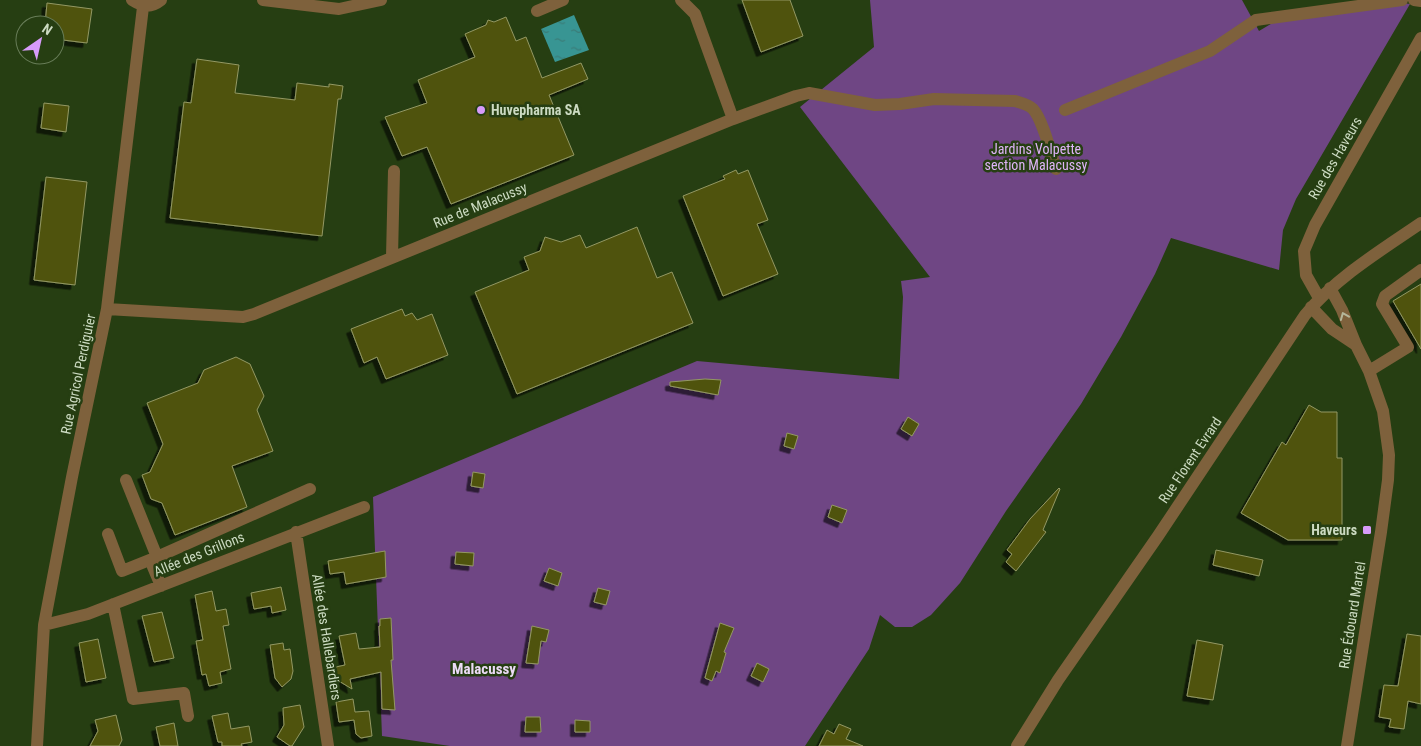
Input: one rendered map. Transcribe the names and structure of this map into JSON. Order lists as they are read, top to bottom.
{
  "streets": {
    "street": [
      "Rue des Haveurs",
      "Rue de Malacussy",
      "Rue Agricol Perdiguier",
      "Rue Florent Evrard",
      "Allée des Grillons",
      "Rue Édouard Martel",
      "Allée des Hallebardiers"
    ]
  },
  "crossings": [
    ["Rue des Haveurs", "Rue Florent Evrard"],
    ["Rue des Haveurs", "Rue Édouard Martel"],
    ["Rue de Malacussy", "Rue Agricol Perdiguier"],
    ["Rue Agricol Perdiguier", "Allée des Grillons"],
    ["Rue Florent Evrard", "Rue Édouard Martel"],
    ["Allée des Grillons", "Allée des Hallebardiers"]
  ],
  "districts": ["Malacussy"],
  "parks": ["Jardins Volpette section Malacussy"],
  "places": {
    "other": ["Huvepharma SA"],
    "transit": ["Haveurs"]
  },
  "north": "top right"
}
